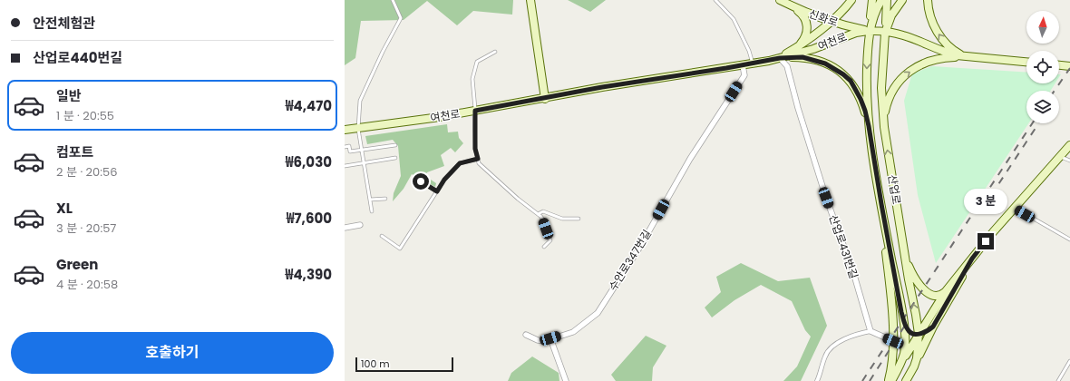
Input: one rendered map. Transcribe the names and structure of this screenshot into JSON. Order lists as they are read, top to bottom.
{
  "streets": {
    "main road": ["신화로", "여천로", "산업로"],
    "street": ["산업로431번길", "수안로347번길"]
  },
  "crossings": [
    ["신화로", "여천로"],
    ["신화로", "산업로"],
    ["여천로", "산업로"],
    ["여천로", "산업로431번길"],
    ["여천로", "수안로347번길"]
  ],
  "scale_bar": "100 m",
  "north": "top",
  "page": {
    "banner": ["안전체험관", "산업로440번길"],
    "list": [
      {
        "name": "일반",
        "note": "1 분 · 20:55",
        "value": "₩4,470"
      },
      {
        "name": "컴포트",
        "note": "2 분 · 20:56",
        "value": "₩6,030"
      },
      {
        "name": "XL",
        "note": "3 분 · 20:57",
        "value": "₩7,600"
      },
      {
        "name": "Green",
        "note": "4 분 · 20:58",
        "value": "₩4,390"
      }
    ],
    "bubble": "3 분",
    "buttons": "호출하기",
    "scale": "100 m"
  }
}
